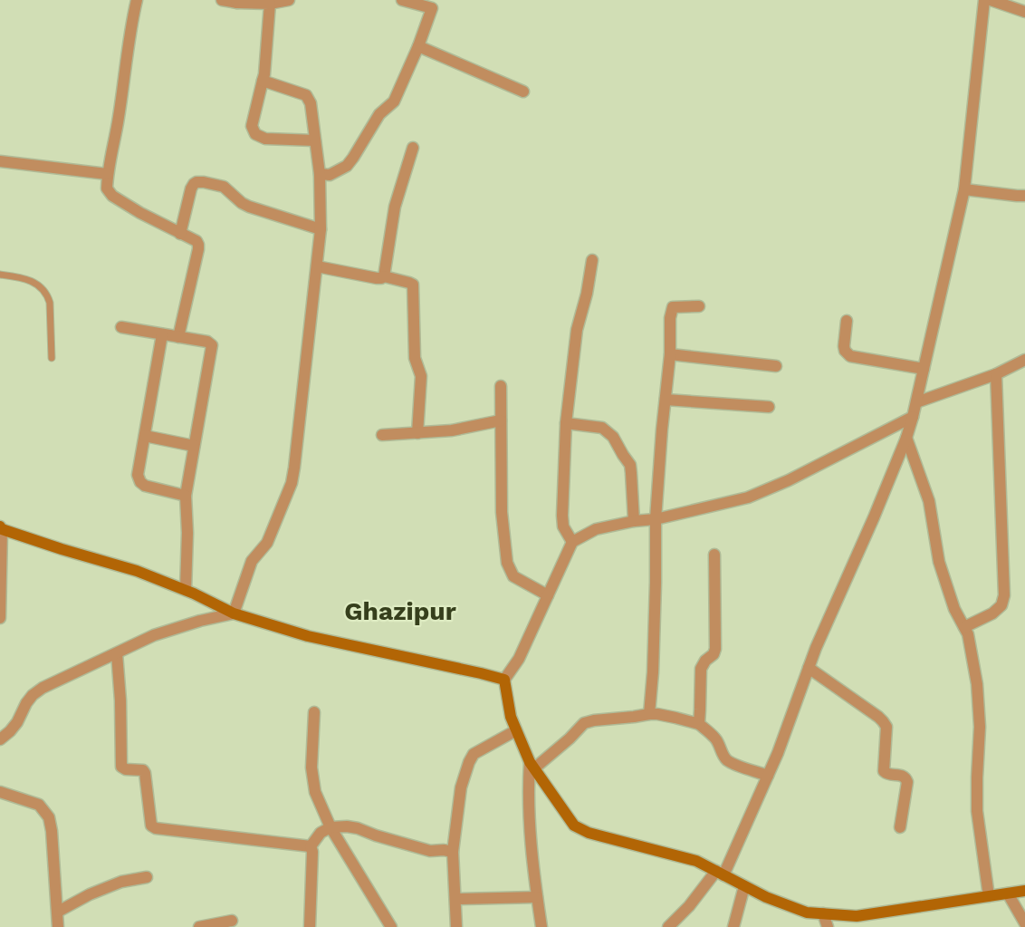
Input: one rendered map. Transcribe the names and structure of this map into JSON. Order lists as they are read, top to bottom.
{
  "districts": ["Ghazipur"]
}
